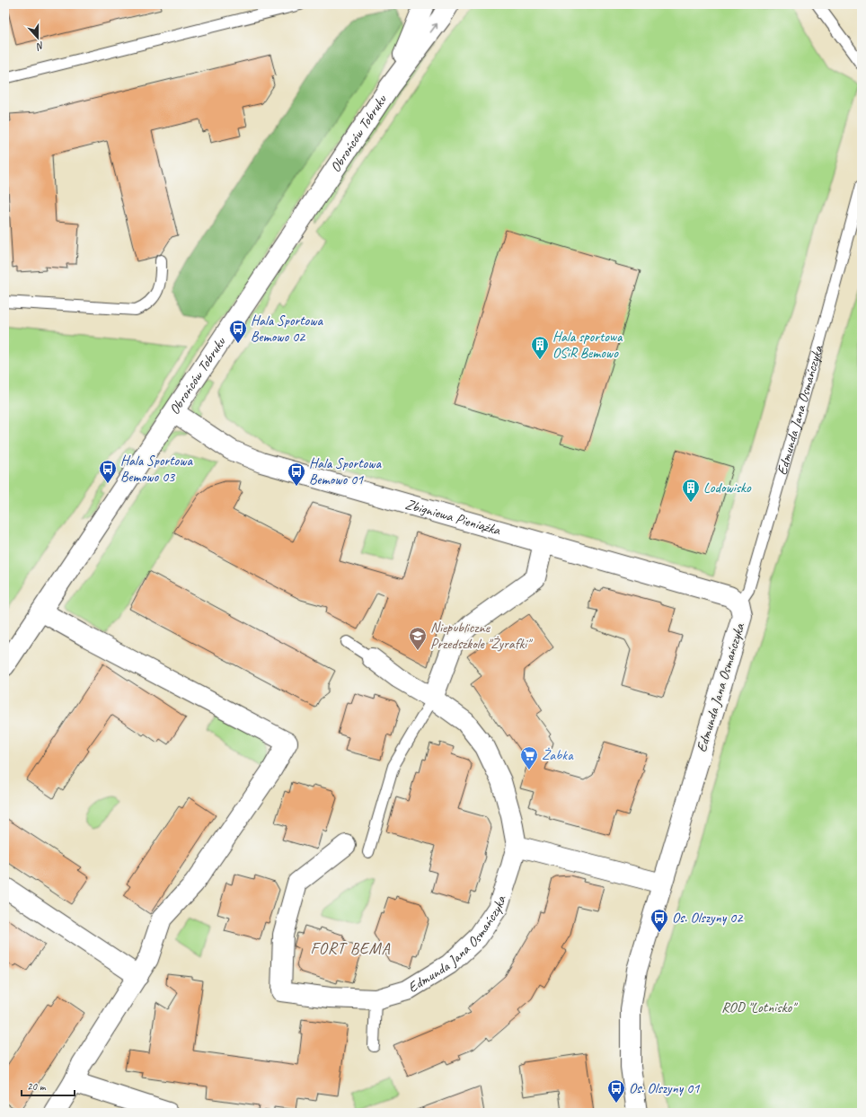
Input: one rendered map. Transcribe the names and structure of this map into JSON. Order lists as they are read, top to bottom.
{
  "streets": {
    "street": ["Obrońców Tobruku", "Edmunda Jana Osmańczyka", "Zbigniewa Pieniążka"]
  },
  "crossings": [
    ["Obrońców Tobruku", "Zbigniewa Pieniążka"],
    ["Edmunda Jana Osmańczyka", "Zbigniewa Pieniążka"]
  ],
  "districts": ["FORT BEMA"],
  "parks": ["ROD \"Lotnisko\""],
  "places": {
    "bus stop": [
      "Hala Sportowa Bemowo 02",
      "Hala Sportowa Bemowo 03",
      "Hala Sportowa Bemowo 01",
      "Os. Olszyny 02",
      "Os. Olszyny 01"
    ],
    "building": ["Hala sportowa OSiR Bemowo", "Lodowisko"],
    "school or university": ["Niepubliczne Przedszkole \"Żyrafki\""],
    "supermarket": ["Żabka"]
  },
  "scale_bar": "20 m",
  "north": "bottom"
}
